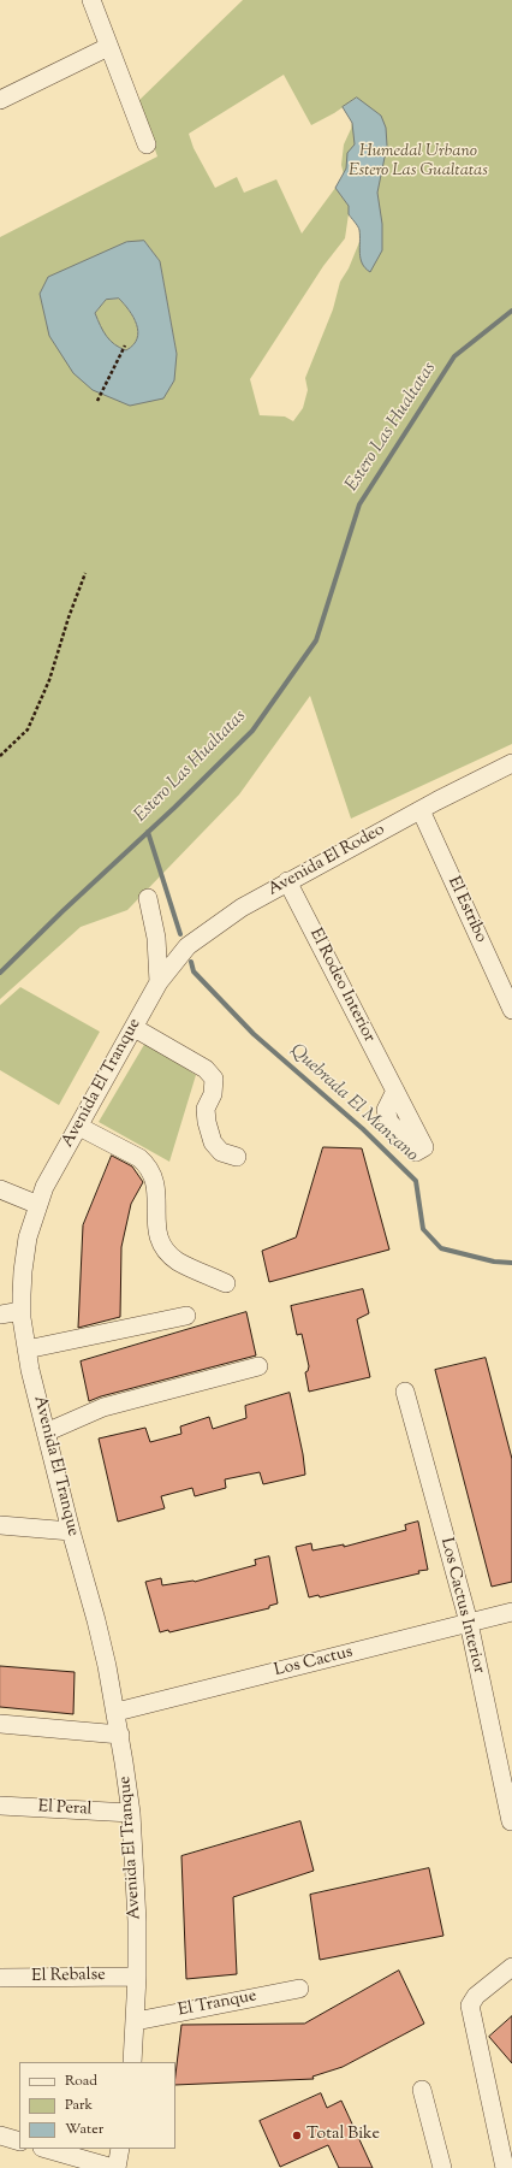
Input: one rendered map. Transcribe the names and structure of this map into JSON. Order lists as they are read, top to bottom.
{
  "streets": {
    "street": [
      "Avenida El Rodeo",
      "El Estribo",
      "El Rodeo Interior",
      "Avenida El Tranque",
      "Los Cactus Interior",
      "Los Cactus",
      "El Peral",
      "El Rebalse",
      "El Tranque"
    ]
  },
  "crossings": [
    ["Avenida El Rodeo", "El Estribo"],
    ["Avenida El Rodeo", "El Rodeo Interior"],
    ["Avenida El Rodeo", "Avenida El Tranque"],
    ["Avenida El Tranque", "Los Cactus"],
    ["Avenida El Tranque", "El Peral"],
    ["Avenida El Tranque", "El Rebalse"],
    ["Avenida El Tranque", "El Tranque"],
    ["Los Cactus Interior", "Los Cactus"]
  ],
  "water": ["Estero Las Hualtatas", "Quebrada El Manzano"],
  "parks": ["Humedal Urbano Estero Las Gualtatas"],
  "places": ["Total Bike"],
  "legend": ["Road", "Park", "Water"]
}
